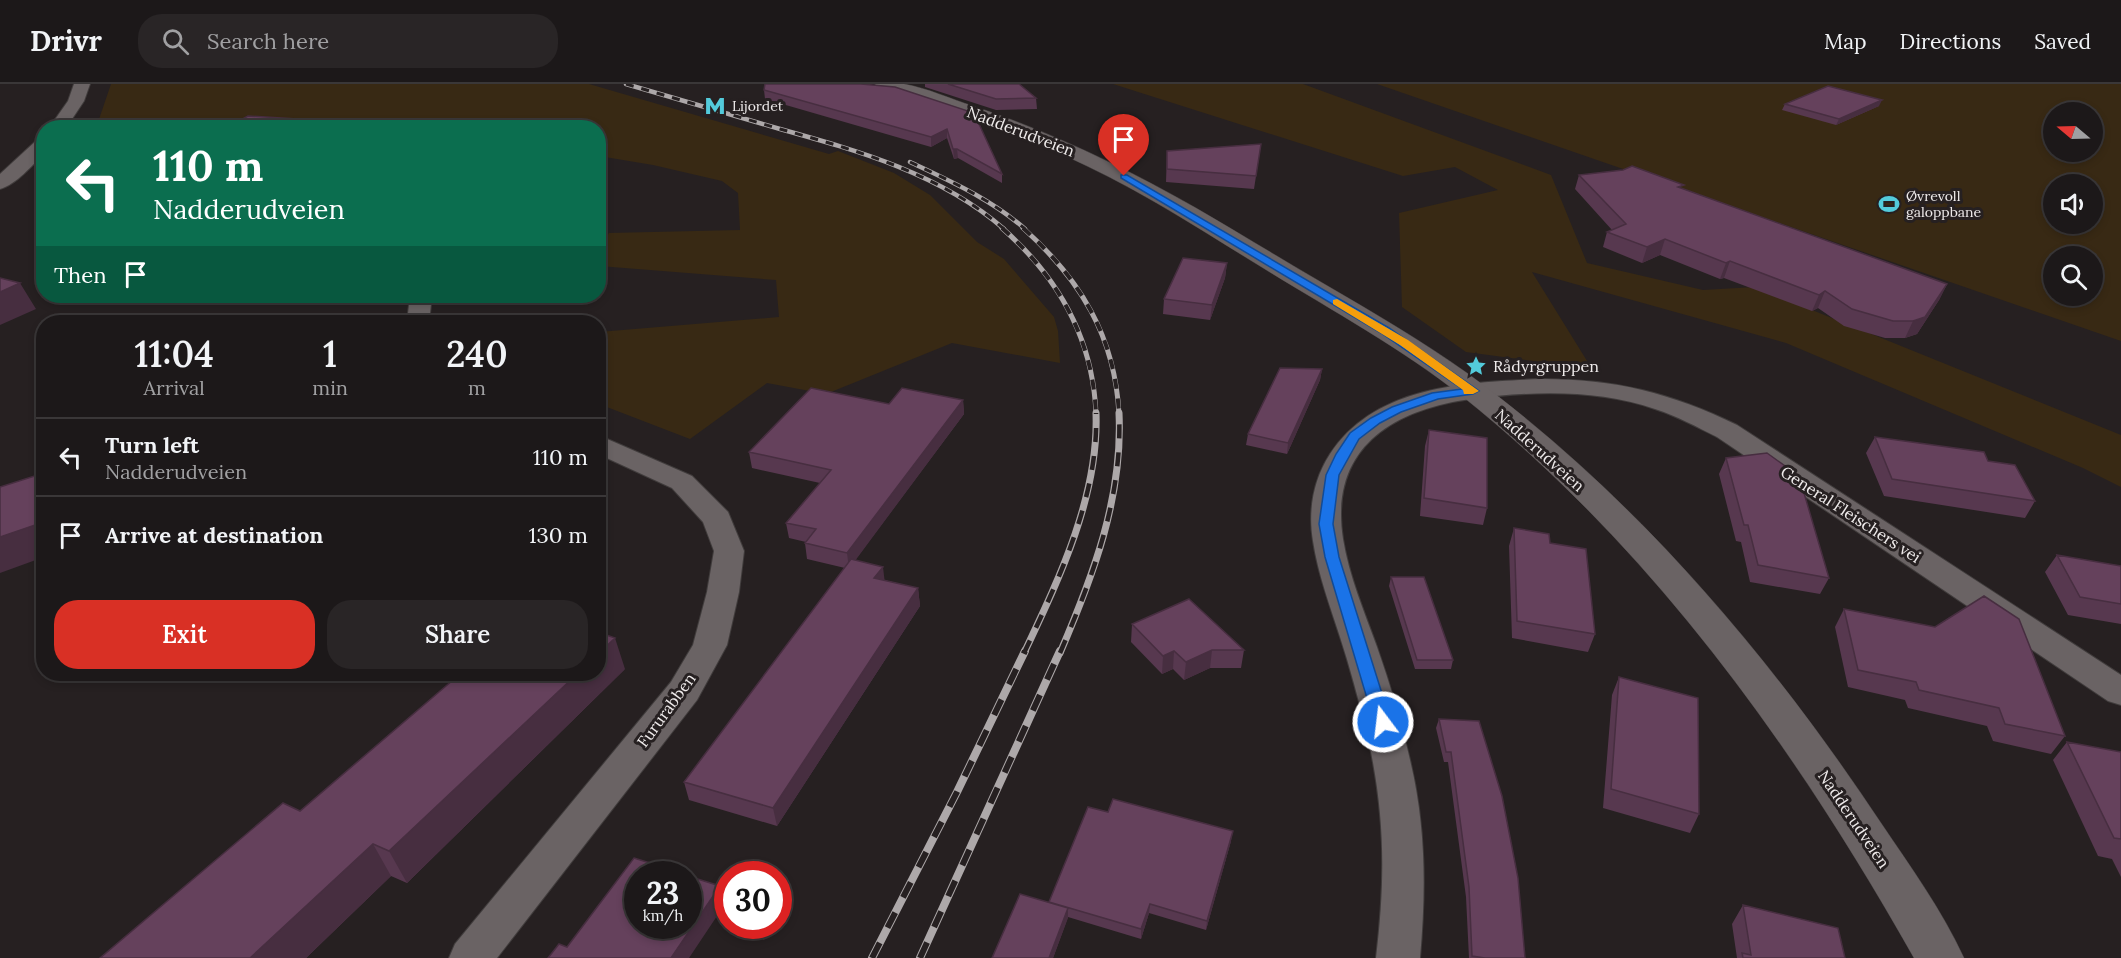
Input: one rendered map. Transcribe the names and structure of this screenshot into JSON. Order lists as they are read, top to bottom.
{
  "streets": {
    "main road": ["Nadderudveien"],
    "street": ["General Fleischers vei", "Fururabben"]
  },
  "crossings": [
    ["Nadderudveien", "General Fleischers vei"]
  ],
  "places": {
    "metro station": ["Lijordet"],
    "sports": ["Øvrevoll galoppbane"],
    "place": ["Rådyrgruppen"]
  },
  "north": "left",
  "page": {
    "header": "Drivr",
    "search": "Search here",
    "nav": ["Map", "Directions", "Saved"],
    "turn": ["110 m", "Nadderudveien"],
    "then": "Then",
    "eta": [
      "11:04",
      "Arrival",
      "1",
      "min",
      "240",
      "m"
    ],
    "list": [
      {
        "name": "Turn left",
        "note": "Nadderudveien",
        "value": "110 m"
      },
      {
        "name": "Arrive at destination",
        "value": "130 m"
      }
    ],
    "buttons": ["Exit", "Share"],
    "speed": "23 km/h",
    "limit": "30"
  }
}
